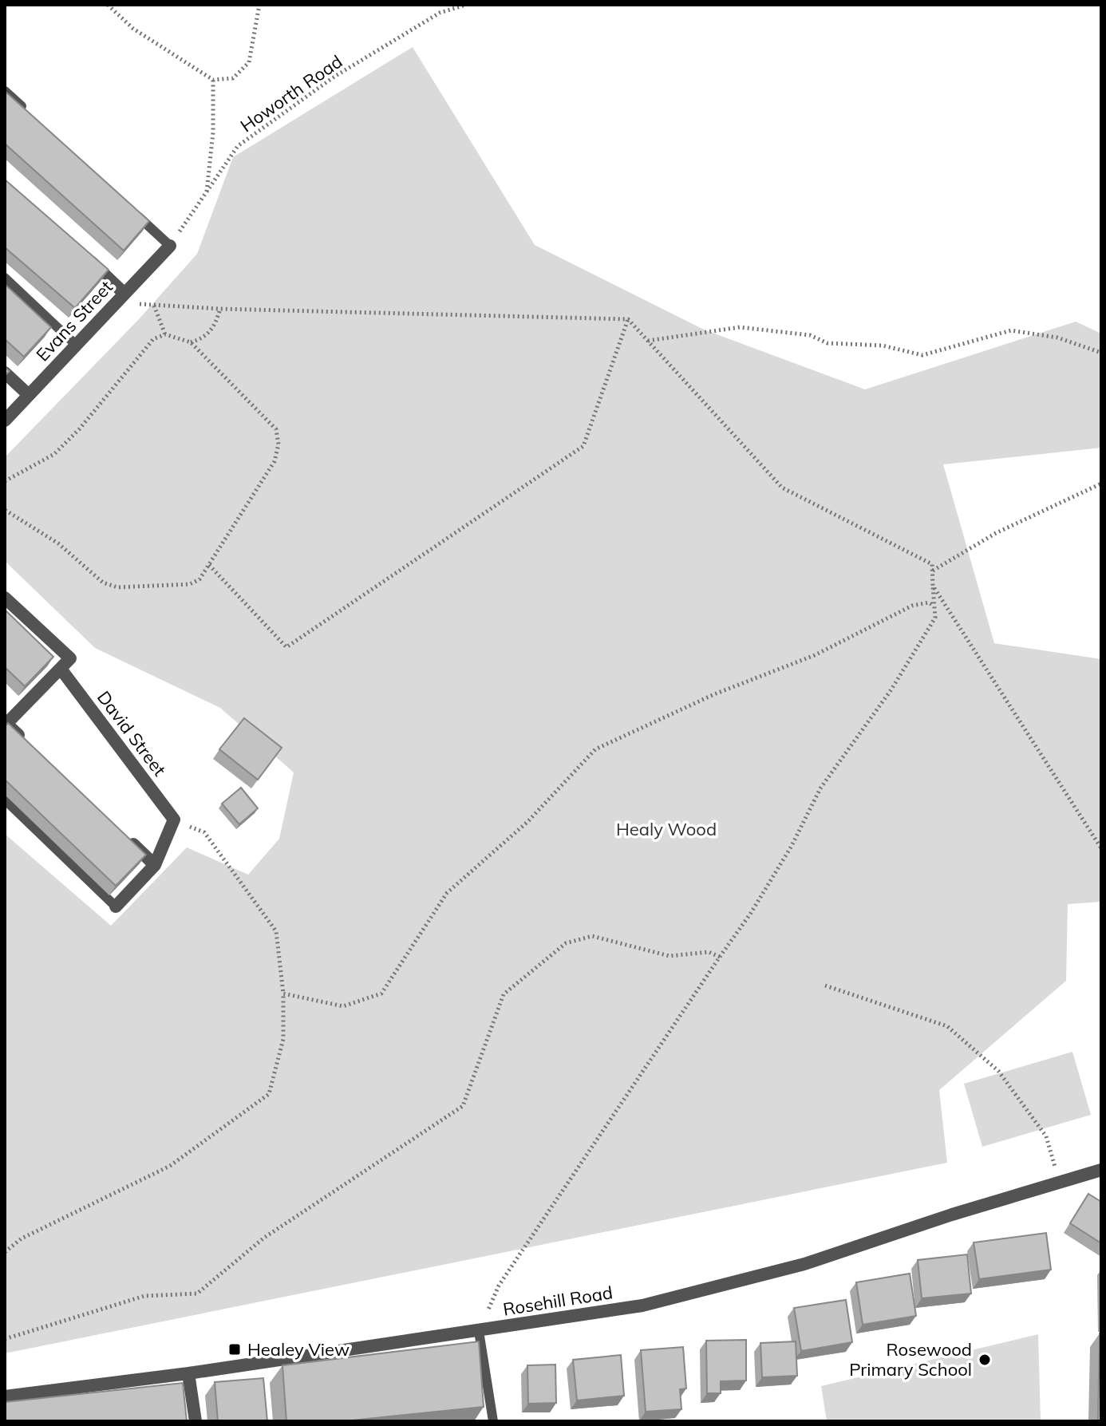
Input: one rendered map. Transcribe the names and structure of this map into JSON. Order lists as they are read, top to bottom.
{
  "streets": {
    "street": ["Evans Street", "David Street", "Rosehill Road"],
    "path": ["Howorth Road"]
  },
  "crossings": [
    ["Howorth Road", "Evans Street"]
  ],
  "parks": ["Healy Wood"],
  "places": {
    "transit": ["Healey View"],
    "other": ["Rosewood Primary School"]
  }
}
